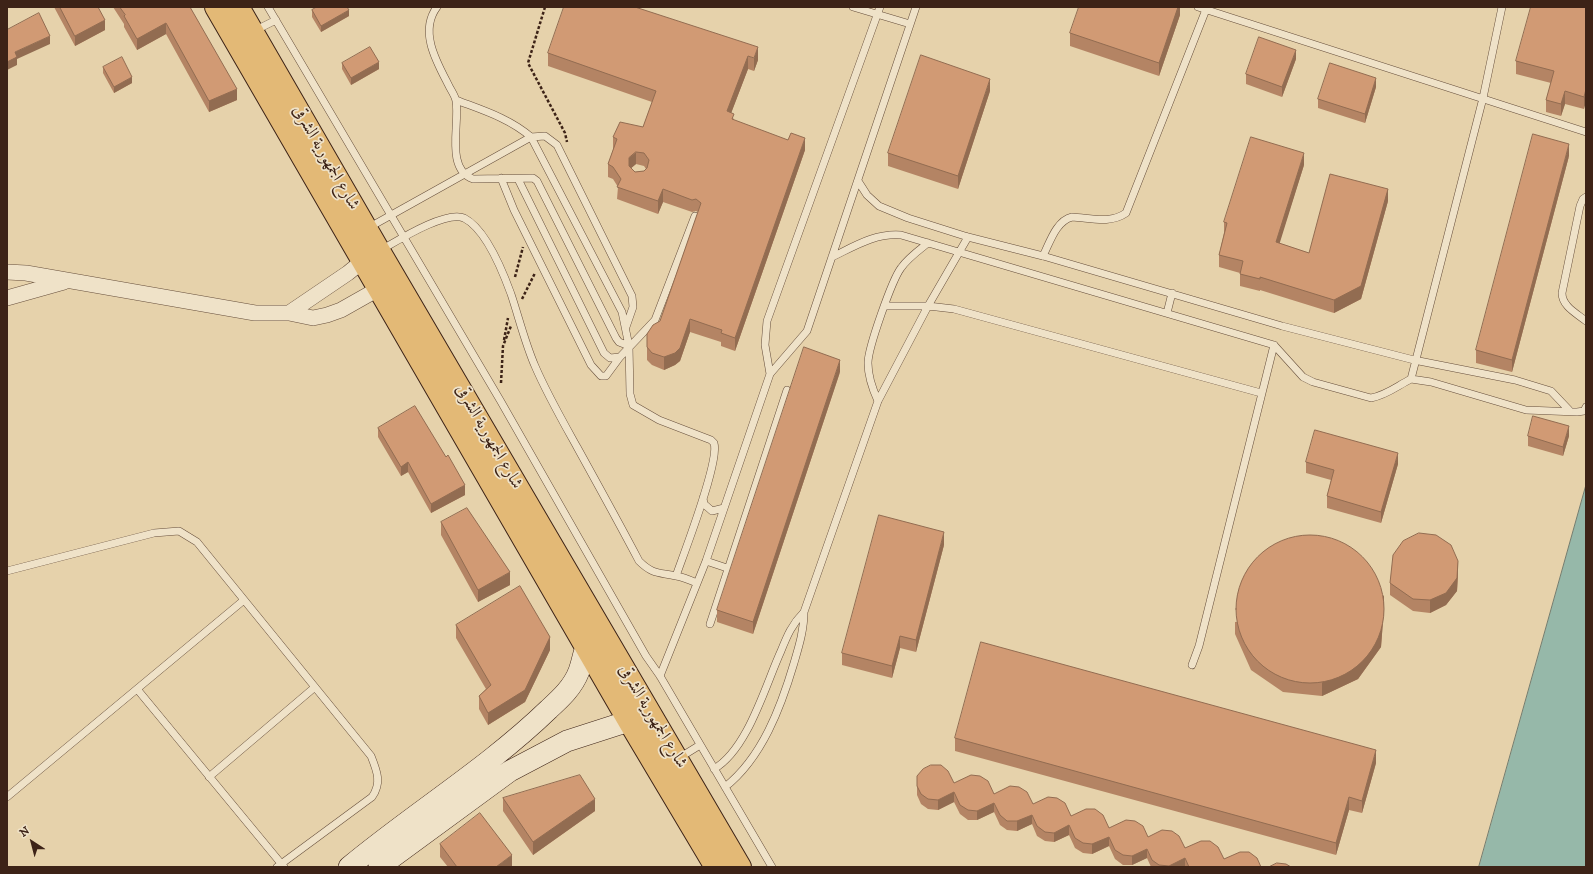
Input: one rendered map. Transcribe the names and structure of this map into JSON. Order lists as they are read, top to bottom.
{
  "streets": {
    "main road": ["شارع الجمهورية الشرقى"]
  },
  "north": "top left"
}
